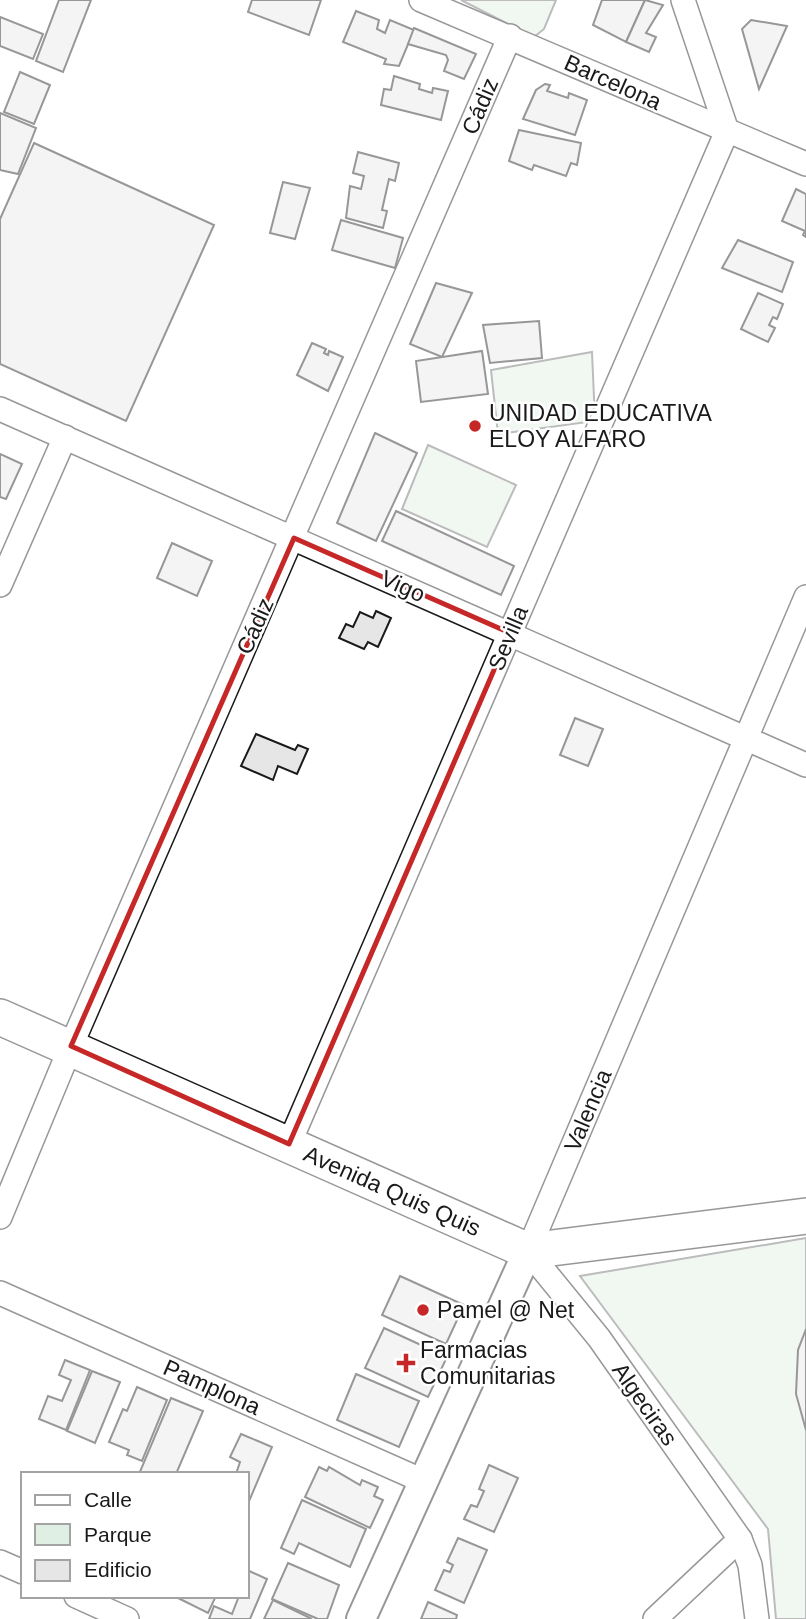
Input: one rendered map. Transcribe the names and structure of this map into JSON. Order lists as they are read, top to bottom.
{
  "streets": {
    "main road": ["Avenida Quis Quis"],
    "street": [
      "Barcelona",
      "Cádiz",
      "Vigo",
      "Sevilla",
      "Valencia",
      "Pamplona",
      "Algeciras"
    ]
  },
  "crossings": [
    ["Barcelona", "Cádiz"],
    ["Barcelona", "Sevilla"],
    ["Cádiz", "Vigo"],
    ["Cádiz", "Avenida Quis Quis"],
    ["Vigo", "Sevilla"],
    ["Vigo", "Valencia"],
    ["Sevilla", "Avenida Quis Quis"],
    ["Valencia", "Avenida Quis Quis"],
    ["Valencia", "Pamplona"],
    ["Valencia", "Algeciras"],
    ["Avenida Quis Quis", "Algeciras"]
  ],
  "places": {
    "other": ["UNIDAD EDUCATIVA ELOY ALFARO", "Pamel @ Net"],
    "health": ["Farmacias Comunitarias"]
  },
  "legend": ["Calle", "Parque", "Edificio"]
}
